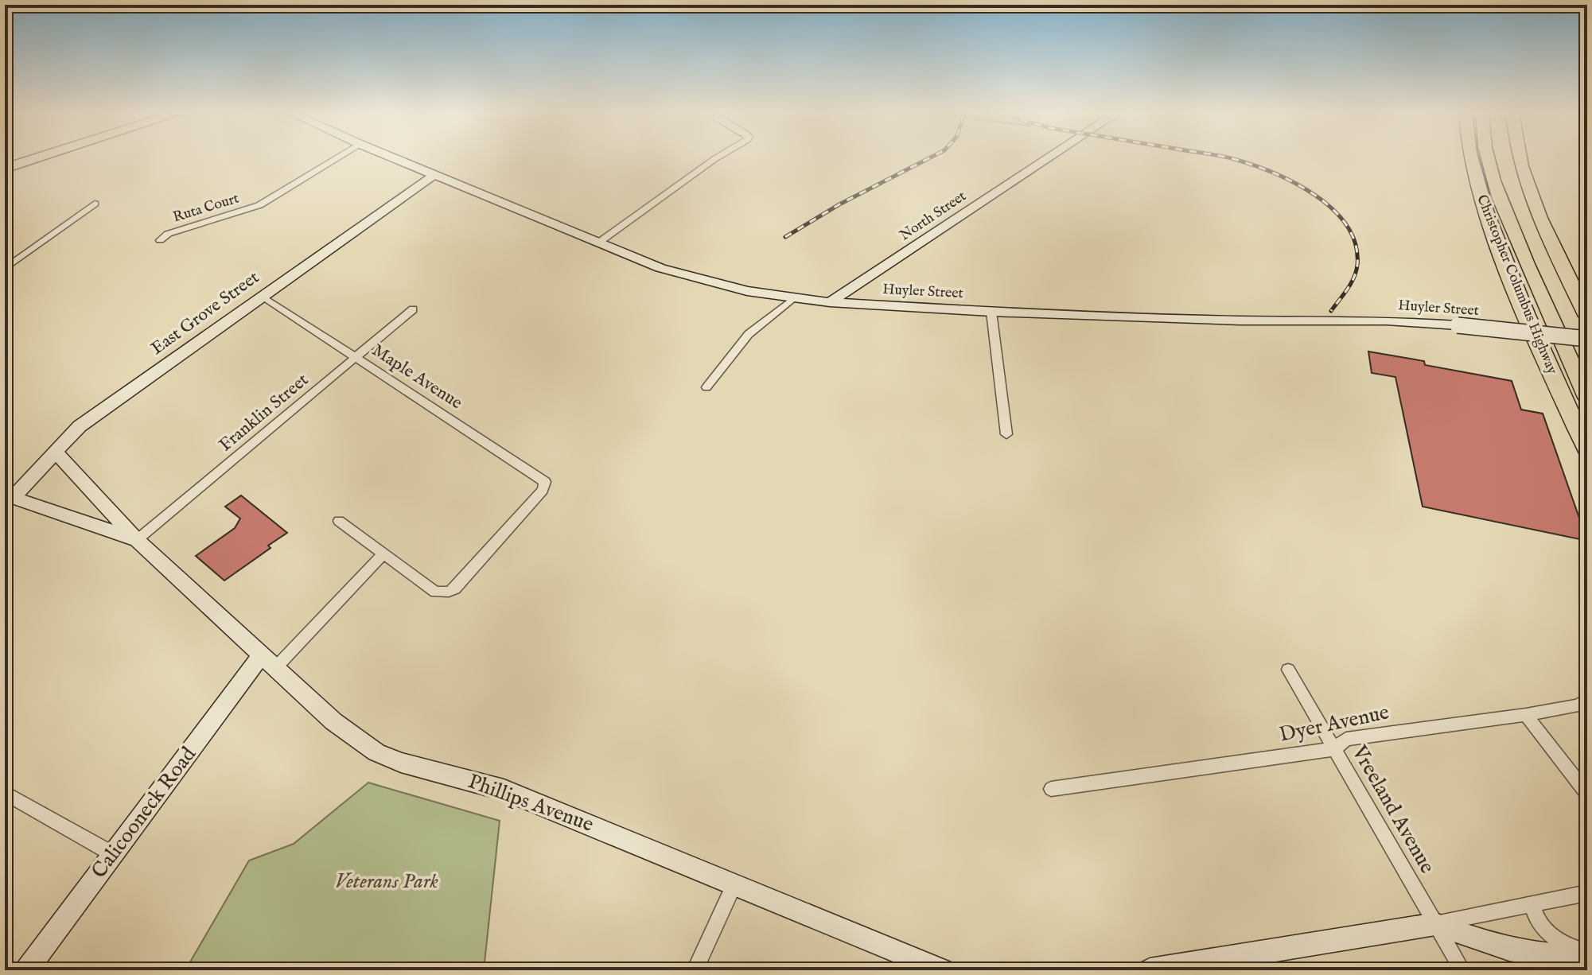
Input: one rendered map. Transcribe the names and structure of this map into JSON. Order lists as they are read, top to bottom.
{
  "streets": {
    "highway": ["Christopher Columbus Highway"],
    "street": [
      "Ruta Court",
      "North Street",
      "Huyler Street",
      "East Grove Street",
      "Maple Avenue",
      "Franklin Street",
      "Dyer Avenue",
      "Phillips Avenue",
      "Vreeland Avenue",
      "Calicooneck Road"
    ]
  },
  "crossings": [
    ["North Street", "Huyler Street"],
    ["Huyler Street", "East Grove Street"],
    ["East Grove Street", "Maple Avenue"],
    ["East Grove Street", "Phillips Avenue"],
    ["Maple Avenue", "Franklin Street"],
    ["Franklin Street", "Phillips Avenue"],
    ["Dyer Avenue", "Vreeland Avenue"],
    ["Phillips Avenue", "Calicooneck Road"]
  ],
  "parks": ["Veterans Park"]
}
